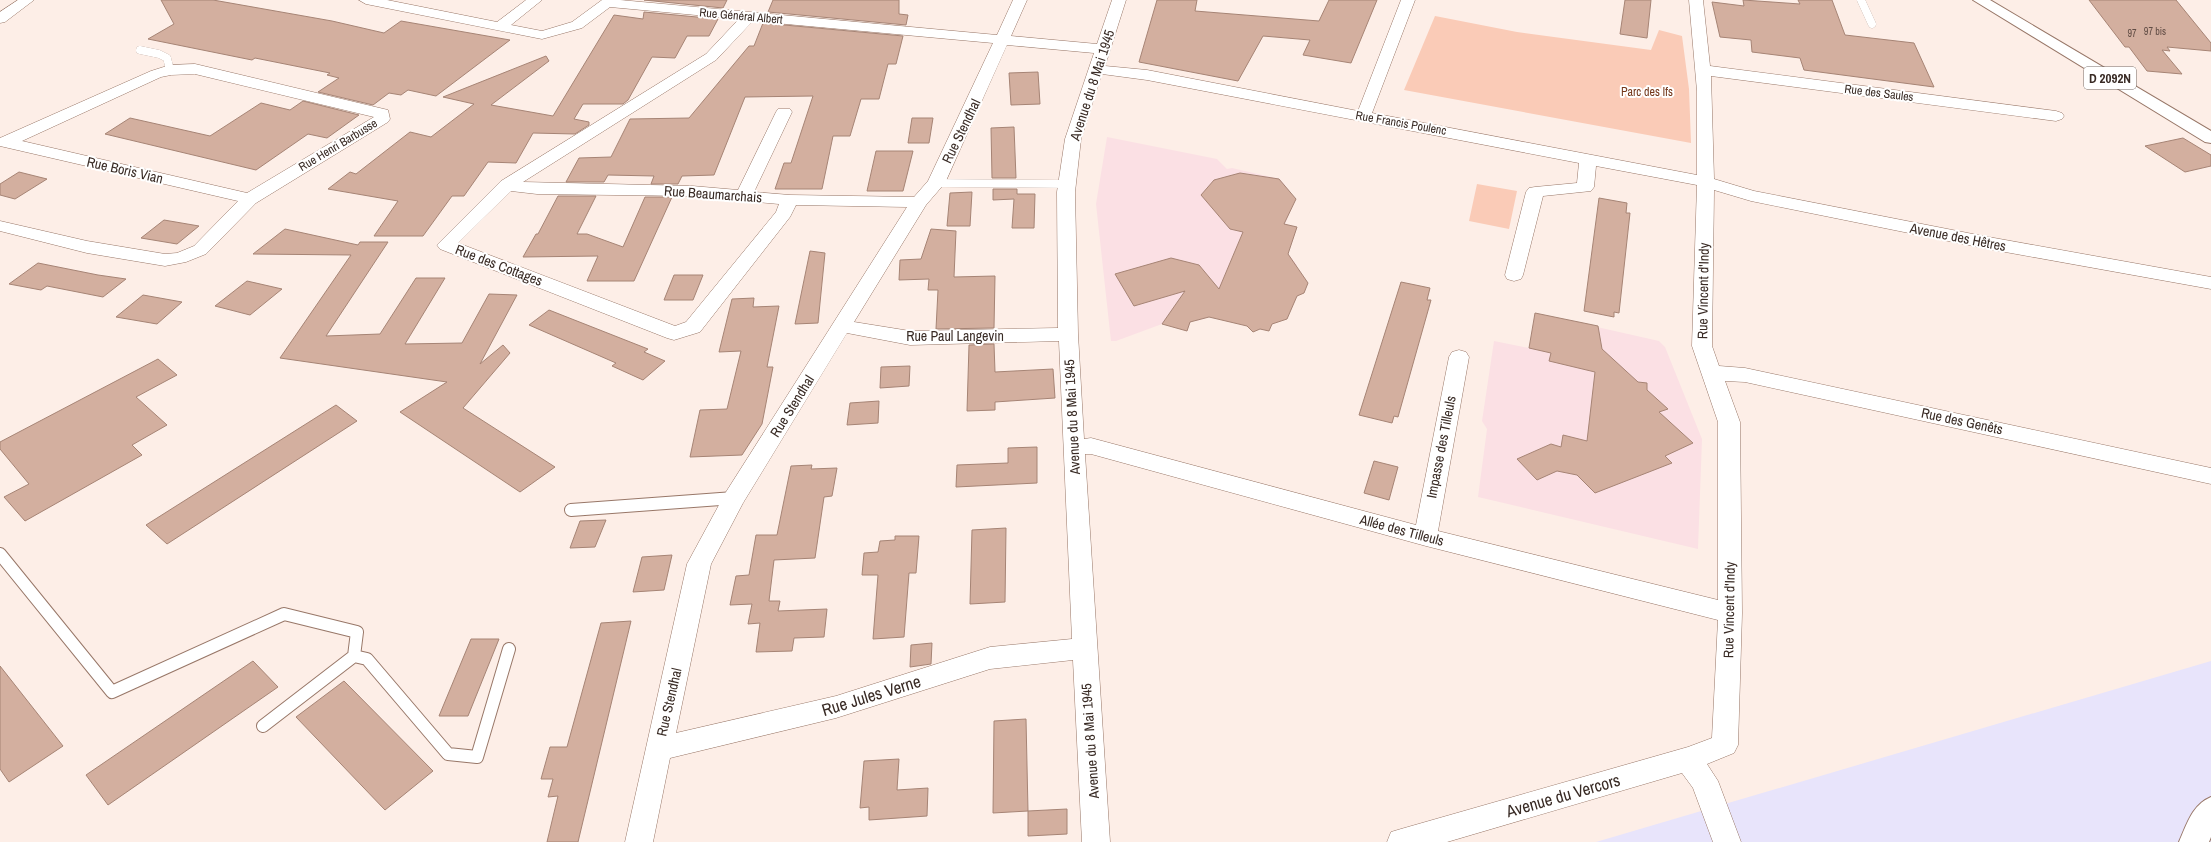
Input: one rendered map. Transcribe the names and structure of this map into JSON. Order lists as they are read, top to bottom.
{
  "streets": {
    "main road": ["D 2092N"],
    "street": [
      "Rue Général Albert",
      "Avenue du 8 Mai 1945",
      "Rue des Saules",
      "Rue Francis Poulenc",
      "Rue Stendhal",
      "Rue Henri Barbusse",
      "Rue Boris Vian",
      "Rue Beaumarchais",
      "Avenue des Hêtres",
      "Rue des Cottages",
      "Rue Vincent d'Indy",
      "Rue Paul Langevin",
      "Rue des Genêts",
      "Impasse des Tilleuls",
      "Allée des Tilleuls",
      "Rue Jules Verne",
      "Avenue du Vercors"
    ]
  },
  "crossings": [
    ["Rue Général Albert", "Avenue du 8 Mai 1945"],
    ["Rue Général Albert", "Rue Stendhal"],
    ["Rue Général Albert", "Rue des Cottages"],
    ["Avenue du 8 Mai 1945", "Rue Francis Poulenc"],
    ["Avenue du 8 Mai 1945", "Rue Paul Langevin"],
    ["Avenue du 8 Mai 1945", "Allée des Tilleuls"],
    ["Avenue du 8 Mai 1945", "Rue Jules Verne"],
    ["Rue des Saules", "Rue Vincent d'Indy"],
    ["Rue Francis Poulenc", "Avenue des Hêtres"],
    ["Rue Francis Poulenc", "Rue Vincent d'Indy"],
    ["Rue Stendhal", "Rue Beaumarchais"],
    ["Rue Stendhal", "Rue Paul Langevin"],
    ["Rue Stendhal", "Rue Jules Verne"],
    ["Rue Henri Barbusse", "Rue Boris Vian"],
    ["Rue Beaumarchais", "Rue des Cottages"],
    ["Avenue des Hêtres", "Rue Vincent d'Indy"],
    ["Rue Vincent d'Indy", "Rue des Genêts"],
    ["Rue Vincent d'Indy", "Allée des Tilleuls"],
    ["Rue Vincent d'Indy", "Avenue du Vercors"],
    ["Impasse des Tilleuls", "Allée des Tilleuls"]
  ],
  "parks": ["Parc des Ifs"],
  "house_numbers": ["97 bis", "97"]
}
